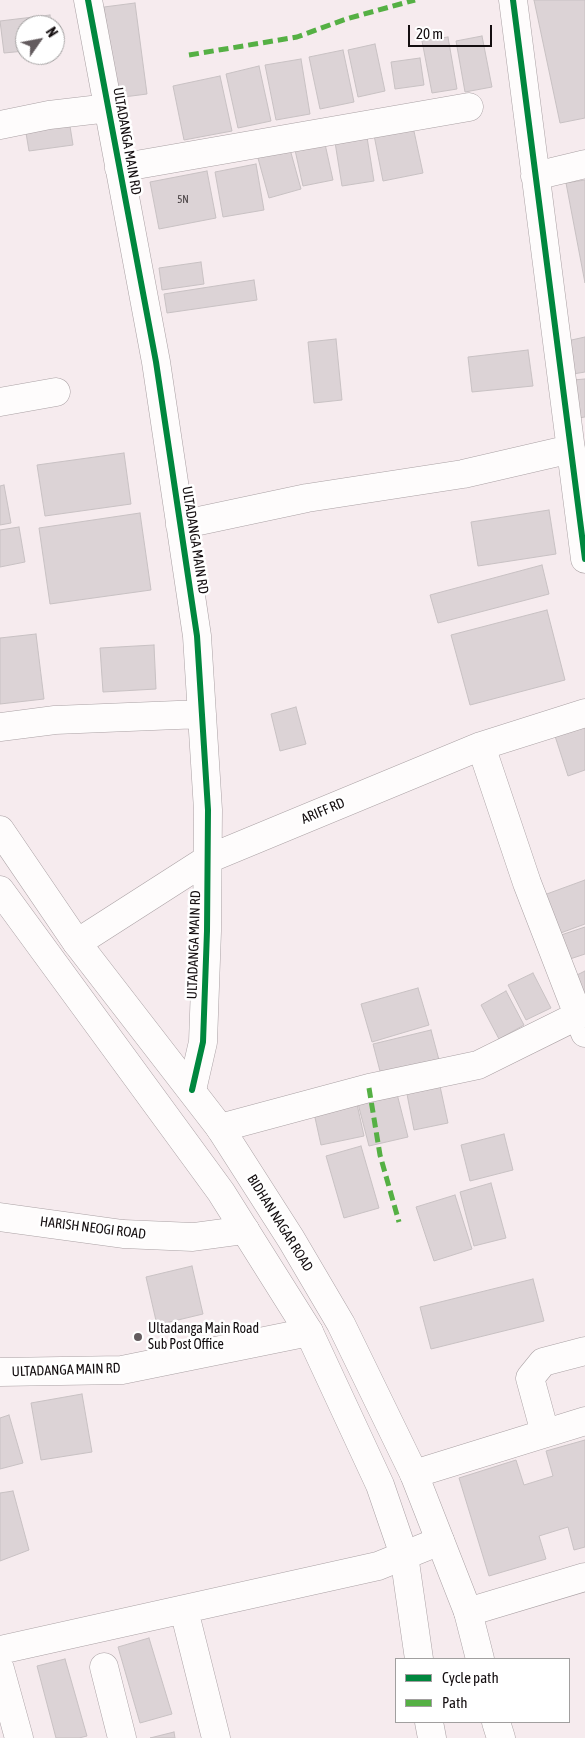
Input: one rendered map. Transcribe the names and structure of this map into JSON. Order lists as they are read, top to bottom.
{
  "streets": {
    "street": [
      "ULTADANGA MAIN RD",
      "ARIFF RD",
      "BIDHAN NAGAR ROAD",
      "HARISH NEOGI ROAD"
    ]
  },
  "crossings": [
    ["ULTADANGA MAIN RD", "ARIFF RD"],
    ["ULTADANGA MAIN RD", "BIDHAN NAGAR ROAD"],
    ["ARIFF RD", "BIDHAN NAGAR ROAD"]
  ],
  "places": ["Ultadanga Main Road Sub Post Office"],
  "house_numbers": ["5N"],
  "legend": ["Cycle path", "Path"],
  "scale_bar": "20 m",
  "north": "top right"
}
